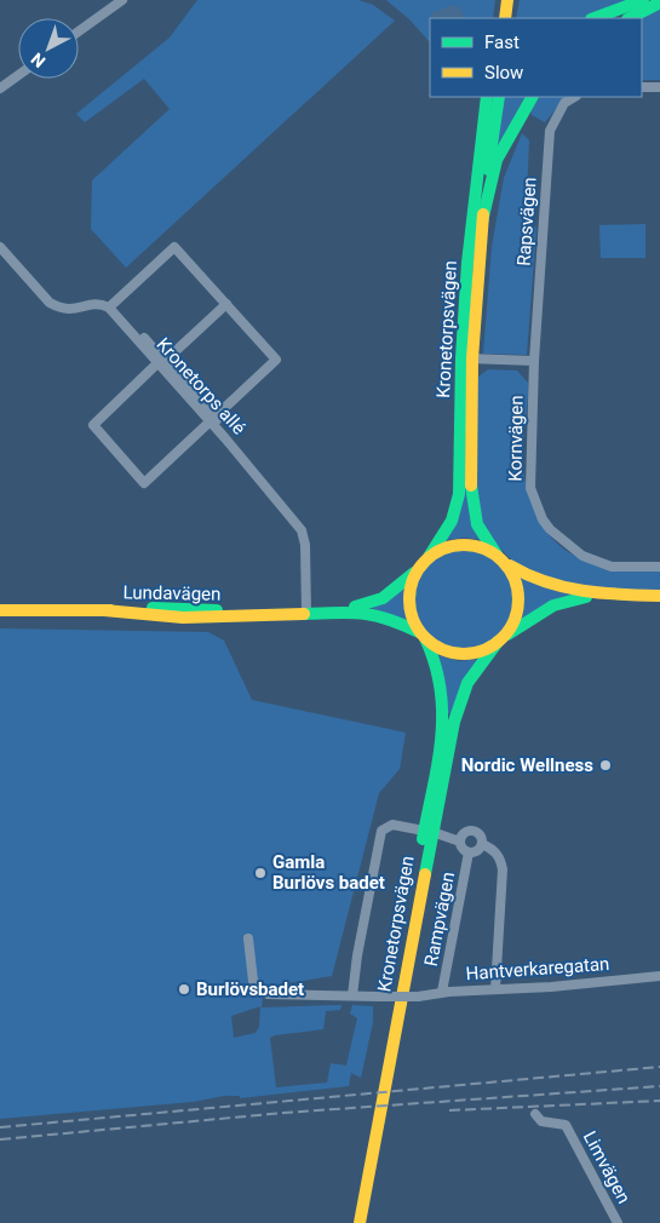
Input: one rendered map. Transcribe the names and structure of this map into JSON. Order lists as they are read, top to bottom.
{
  "streets": {
    "main road": ["Kronetorpsvägen", "Lundavägen"],
    "street": [
      "Rapsvägen",
      "Kronetorps allé",
      "Kornvägen",
      "Rampvägen",
      "Hantverkaregatan",
      "Limvägen"
    ]
  },
  "crossings": [
    ["Rapsvägen", "Kornvägen"],
    ["Kronetorpsvägen", "Lundavägen"],
    ["Kronetorps allé", "Lundavägen"],
    ["Rampvägen", "Hantverkaregatan"]
  ],
  "places": ["Nordic Wellness", "Gamla Burlövs badet", "Burlövsbadet"],
  "legend": ["Fast", "Slow"],
  "north": "bottom left"
}
